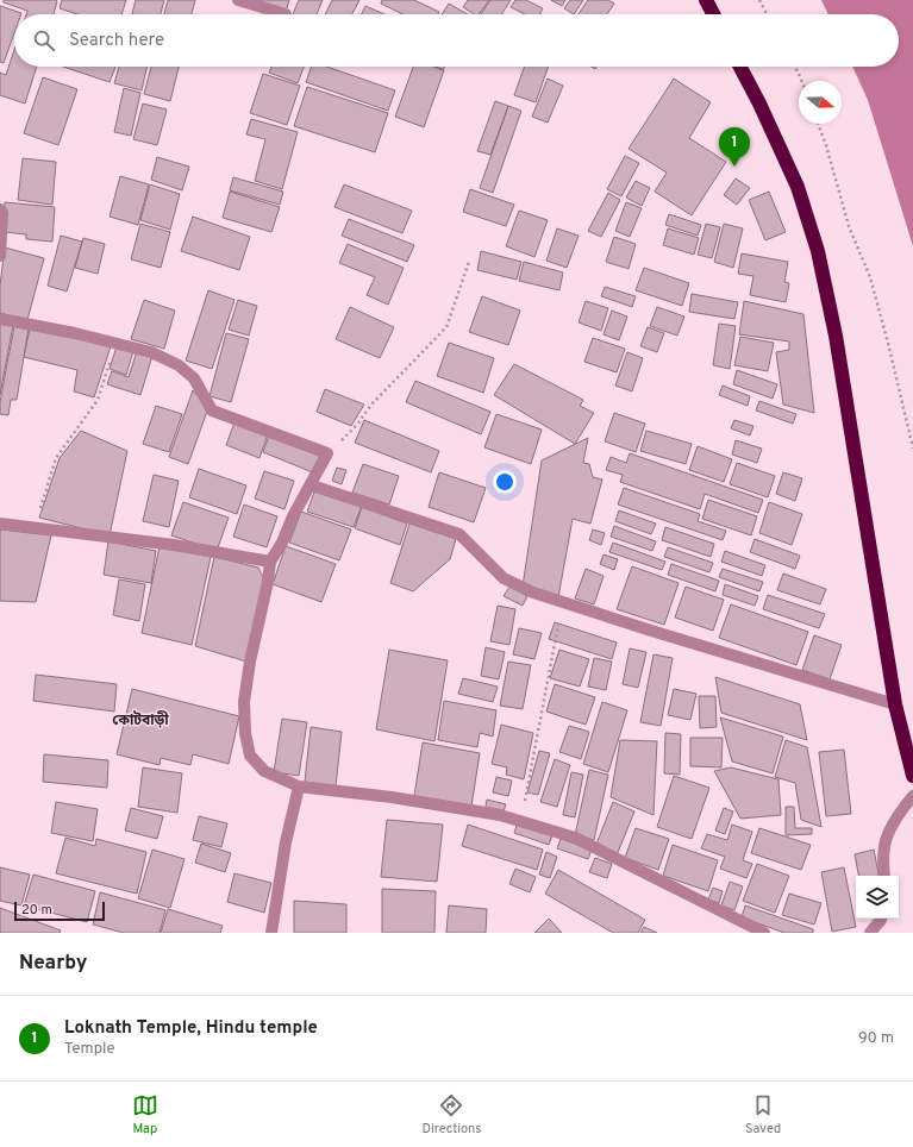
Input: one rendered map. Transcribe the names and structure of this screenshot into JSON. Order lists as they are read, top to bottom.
{
  "districts": ["কোটবাড়ী"],
  "scale_bar": "20 m",
  "north": "right",
  "page": {
    "search": "Search here",
    "pins": "1",
    "scale": "20 m",
    "heading": "Nearby",
    "list": [
      {
        "mark": "1",
        "name": "Loknath Temple, Hindu temple",
        "note": "Temple",
        "value": "90 m"
      }
    ],
    "nav": ["Map", "Directions", "Saved"]
  }
}
